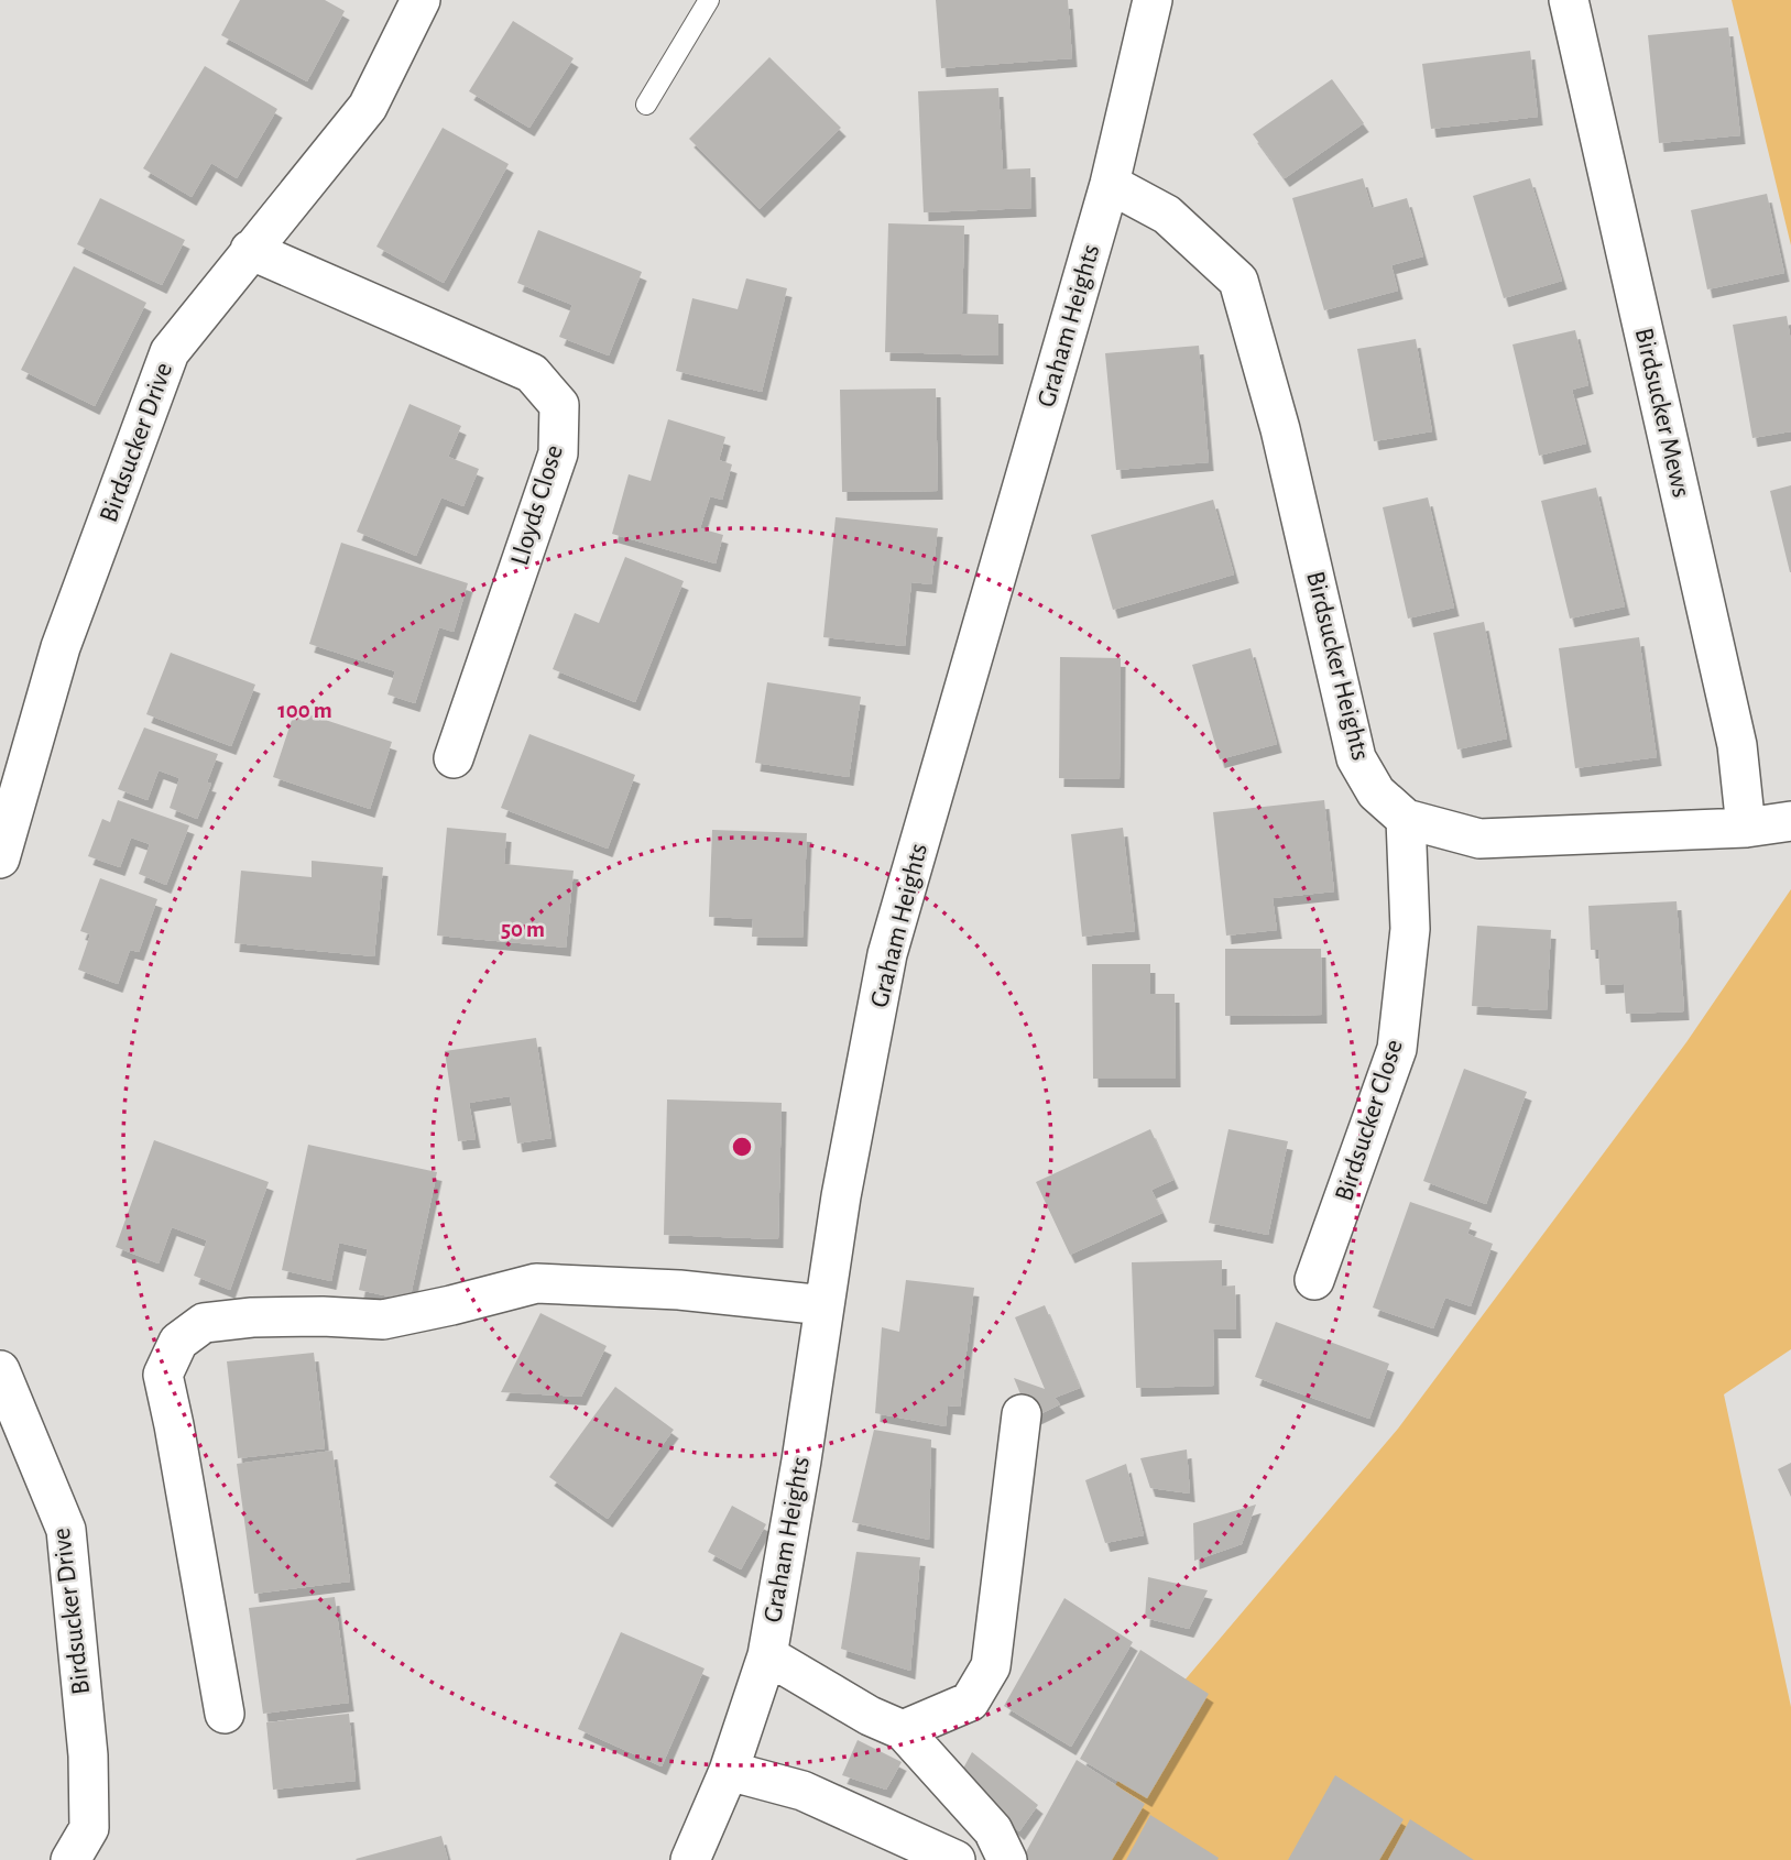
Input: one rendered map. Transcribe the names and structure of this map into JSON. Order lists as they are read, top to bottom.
{
  "streets": {
    "street": [
      "Graham Heights",
      "Birdsucker Mews",
      "Birdsucker Drive",
      "Lloyds Close",
      "Birdsucker Heights",
      "Birdsucker Close"
    ]
  },
  "crossings": [
    ["Graham Heights", "Birdsucker Heights"],
    ["Birdsucker Mews", "Birdsucker Heights"],
    ["Birdsucker Drive", "Lloyds Close"],
    ["Birdsucker Heights", "Birdsucker Close"]
  ],
  "rings": ["100 m", "50 m"]
}
